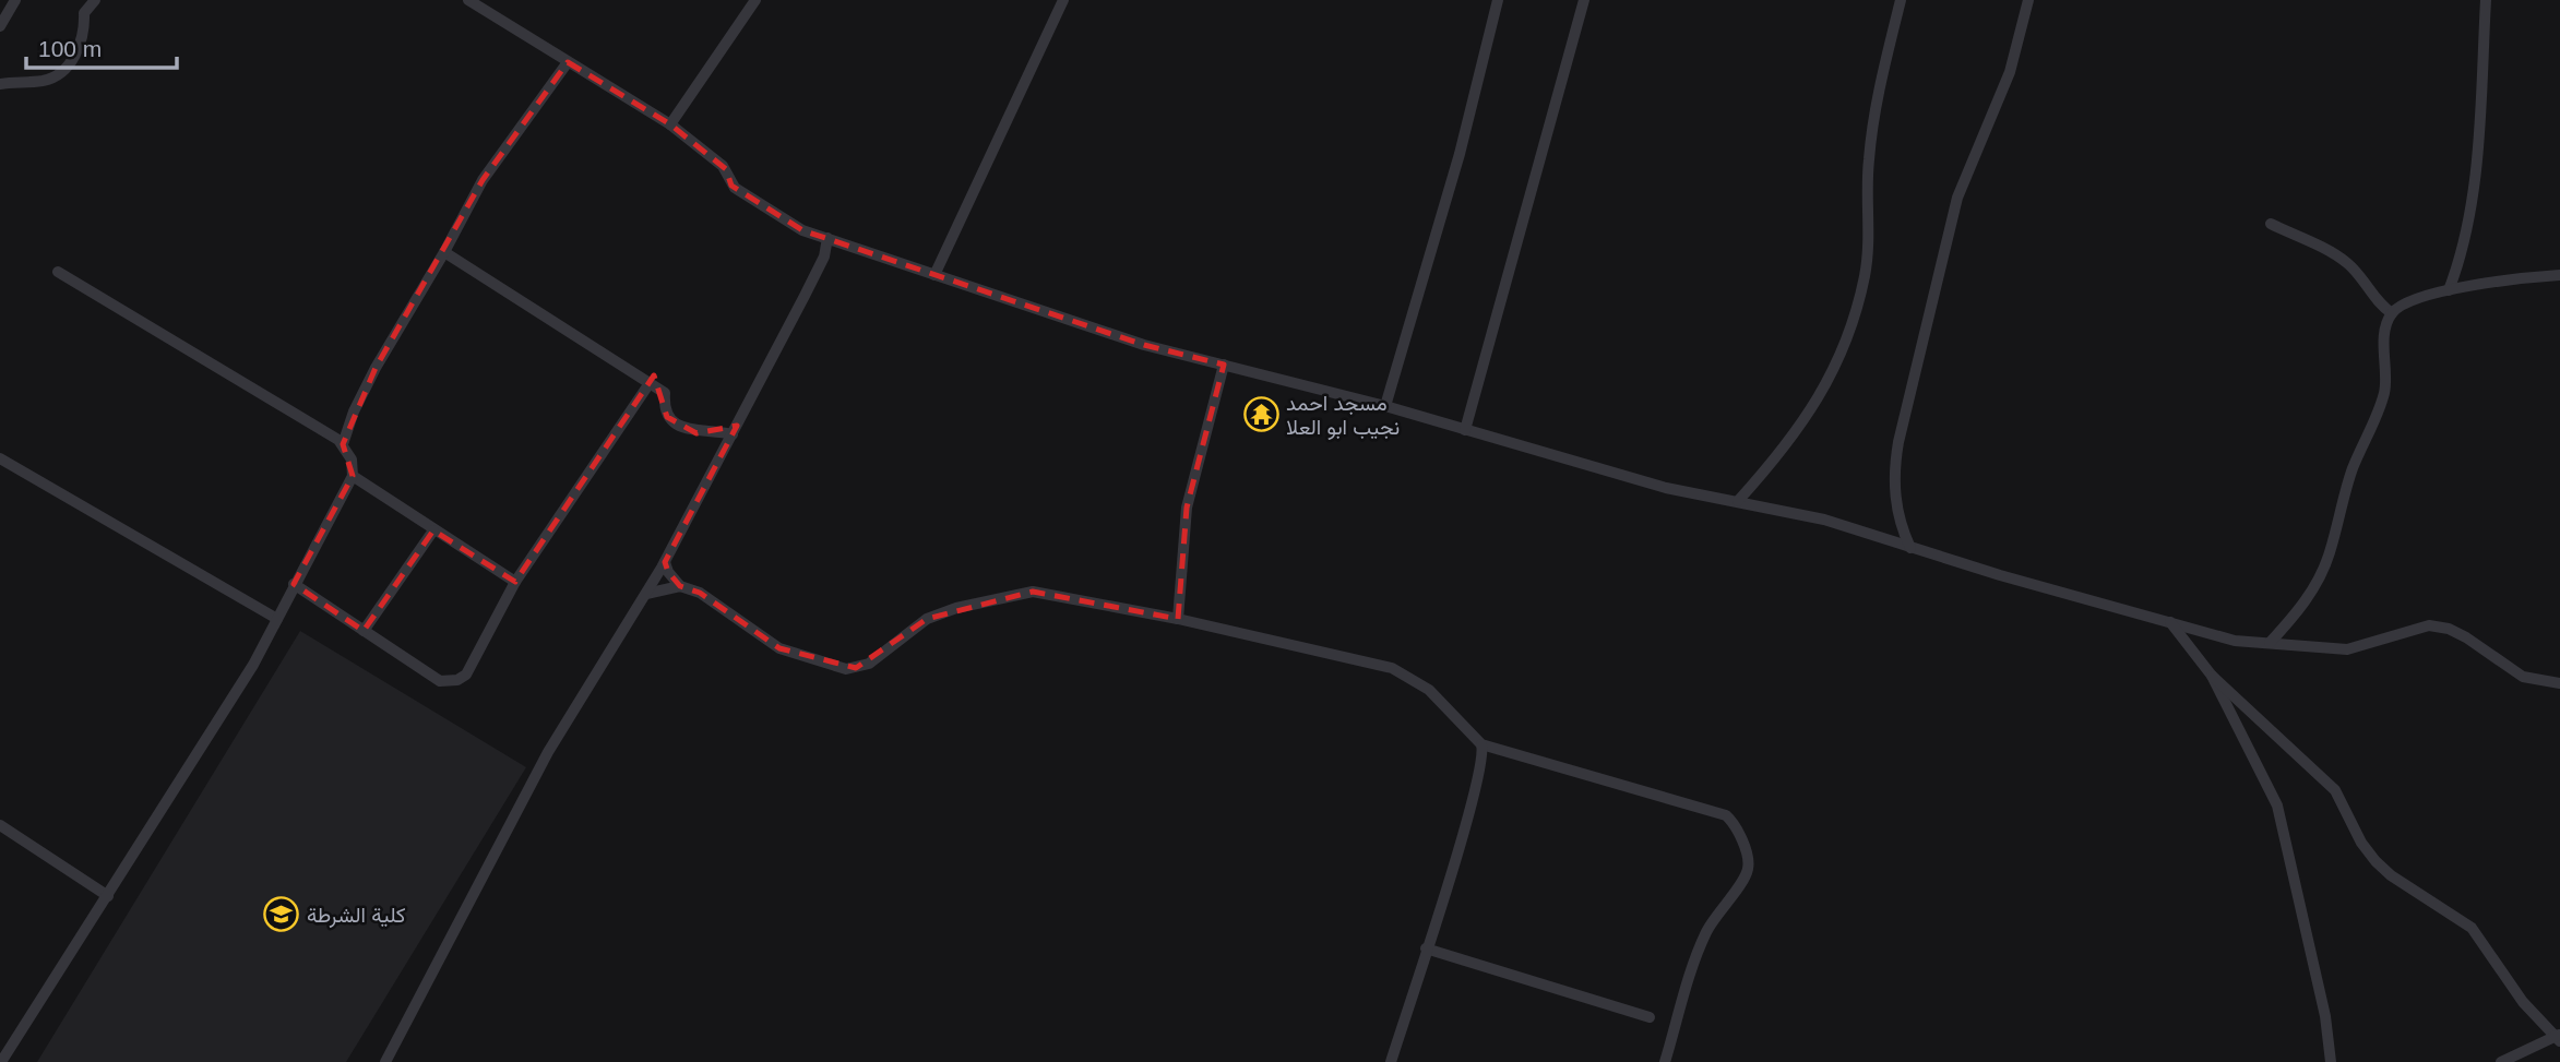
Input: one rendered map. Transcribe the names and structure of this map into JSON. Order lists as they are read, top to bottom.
{
  "places": {
    "temple": ["مسجد احمد نجيب ابو العلا"],
    "school or university": ["كلية الشرطة"]
  },
  "scale_bar": "100 m"
}
